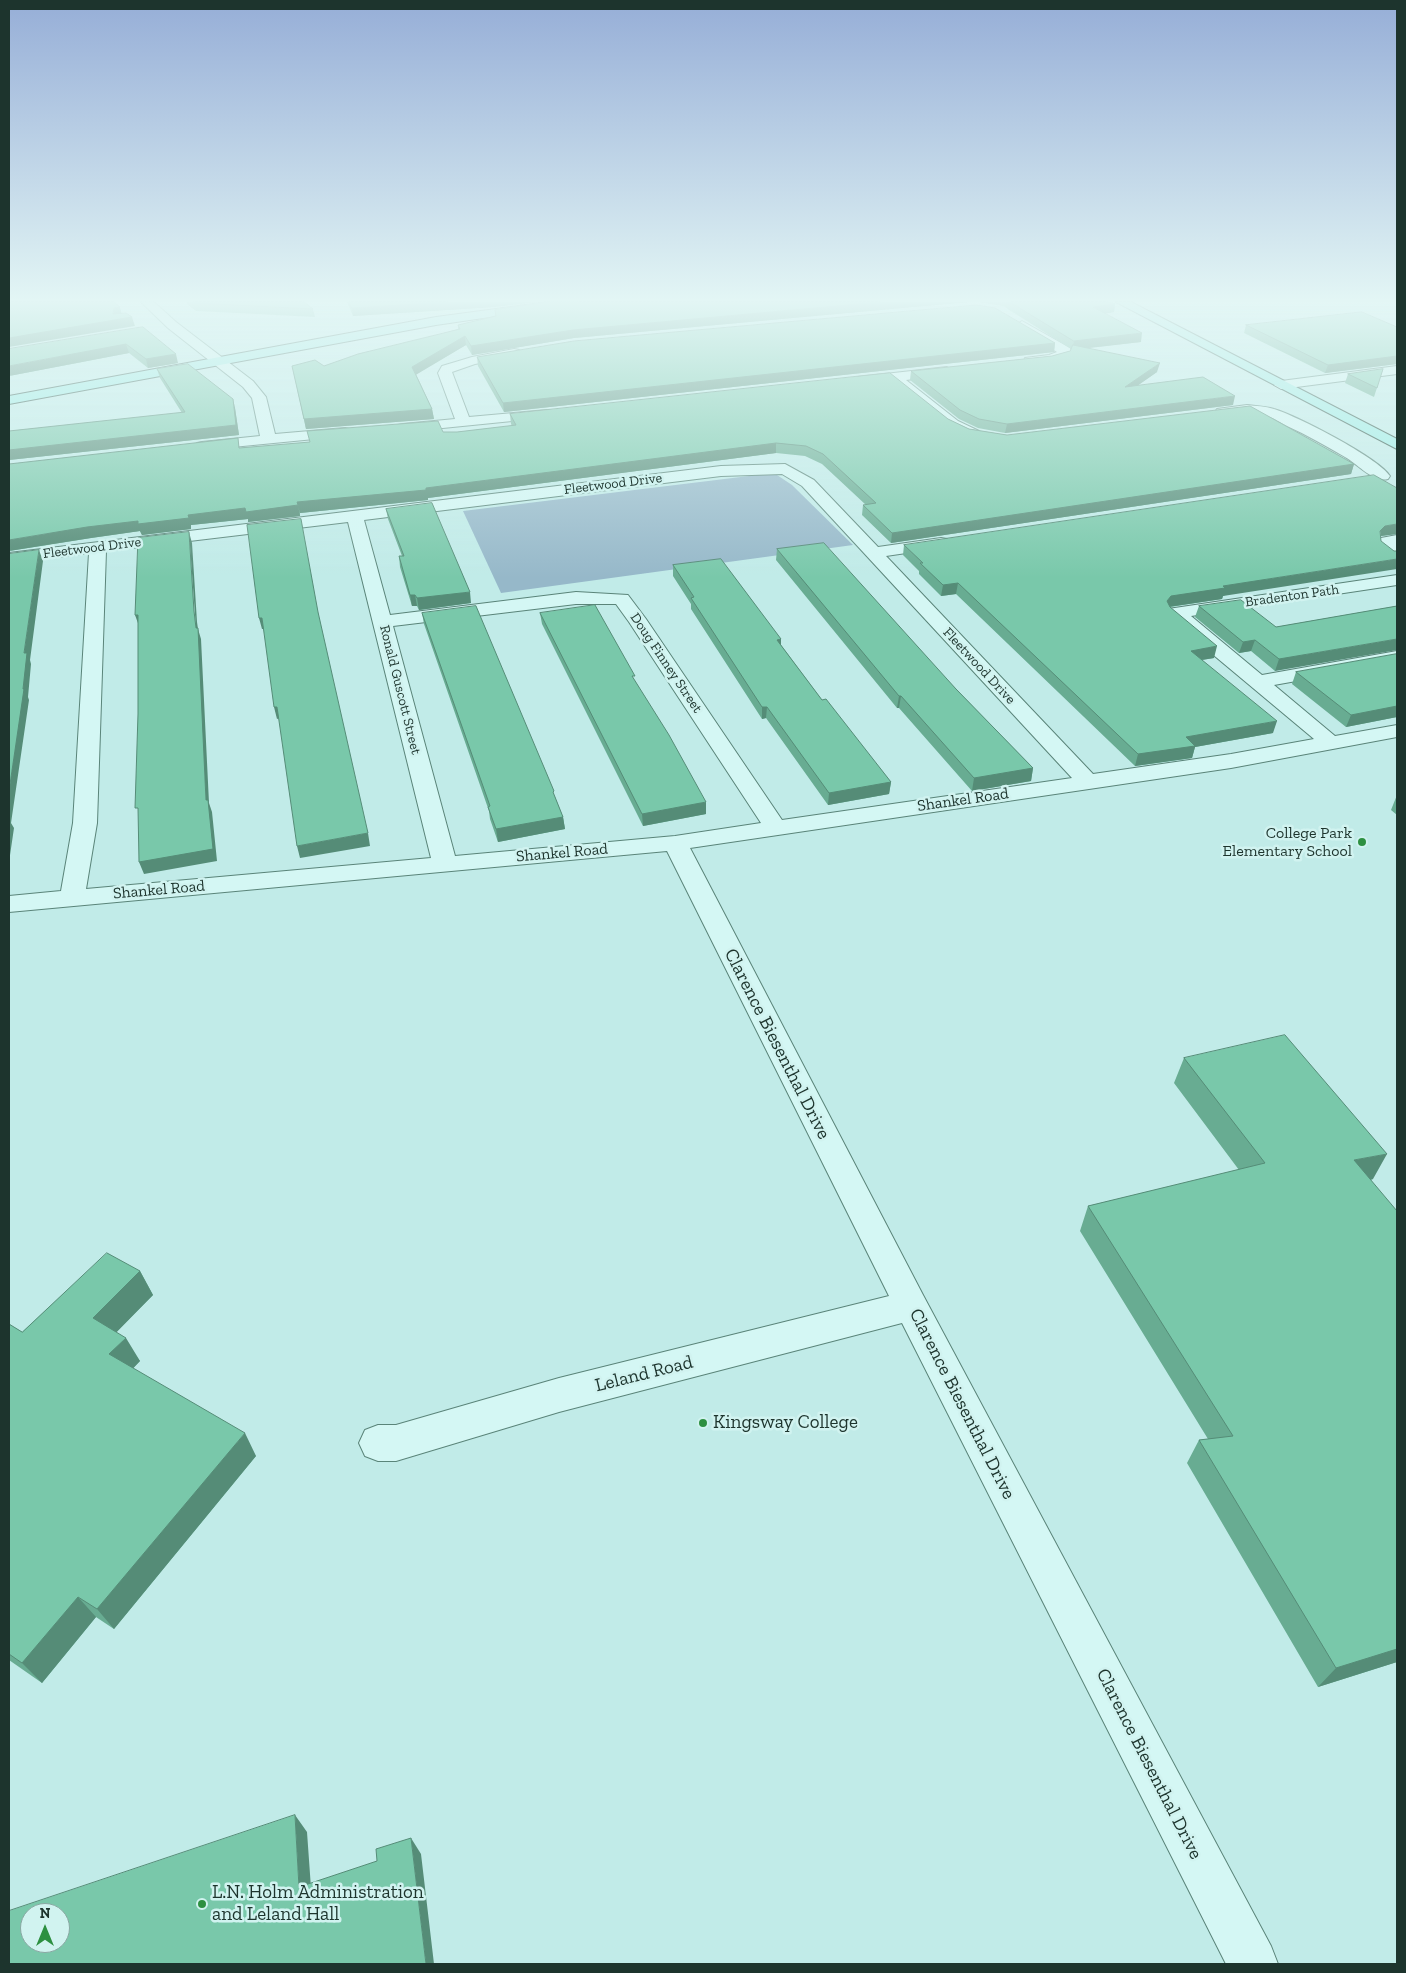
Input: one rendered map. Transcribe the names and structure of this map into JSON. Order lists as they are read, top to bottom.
{
  "streets": {
    "street": [
      "Fleetwood Drive",
      "Bradenton Path",
      "Doug Finney Street",
      "Ronald Guscott Street",
      "Shankel Road",
      "Clarence Biesenthal Drive",
      "Leland Road"
    ]
  },
  "crossings": [
    ["Fleetwood Drive", "Ronald Guscott Street"],
    ["Fleetwood Drive", "Shankel Road"],
    ["Bradenton Path", "Shankel Road"],
    ["Doug Finney Street", "Ronald Guscott Street"],
    ["Doug Finney Street", "Shankel Road"],
    ["Ronald Guscott Street", "Shankel Road"],
    ["Shankel Road", "Clarence Biesenthal Drive"],
    ["Clarence Biesenthal Drive", "Leland Road"]
  ],
  "places": ["College Park Elementary School", "Kingsway College", "L.N. Holm Administration and Leland Hall"],
  "north": "top"
}
